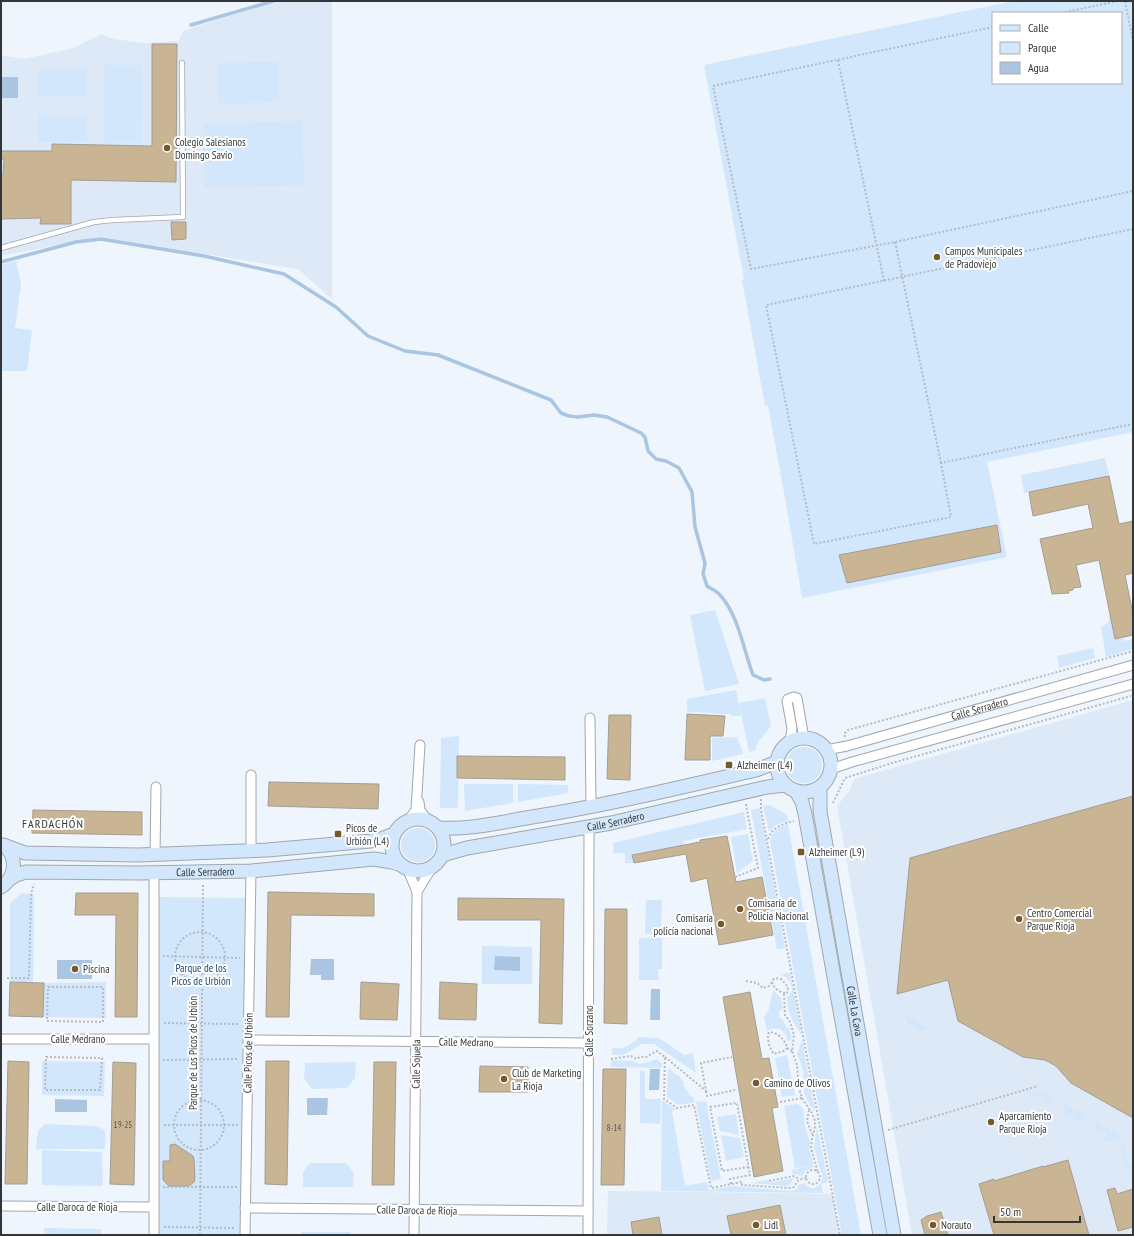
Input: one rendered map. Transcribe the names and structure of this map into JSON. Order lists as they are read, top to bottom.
{
  "streets": {
    "main road": ["Calle Serradero", "Calle La Cava"],
    "street": [
      "Calle Sorzano",
      "Calle Medrano",
      "Calle Picos de Urbión",
      "Calle Sojuela",
      "Calle Daroca de Rioja"
    ],
    "path": ["Parque de Los Picos de Urbión"]
  },
  "crossings": [
    ["Calle Serradero", "Calle La Cava"],
    ["Calle Serradero", "Calle Sorzano"],
    ["Calle Serradero", "Parque de Los Picos de Urbión"],
    ["Calle Serradero", "Calle Picos de Urbión"],
    ["Calle Serradero", "Calle Sojuela"],
    ["Calle Sorzano", "Calle Medrano"],
    ["Calle Sorzano", "Calle Daroca de Rioja"],
    ["Calle Medrano", "Calle Picos de Urbión"],
    ["Calle Medrano", "Calle Sojuela"],
    ["Calle Picos de Urbión", "Calle Daroca de Rioja"],
    ["Calle Sojuela", "Calle Daroca de Rioja"]
  ],
  "districts": ["FARDACHÓN"],
  "parks": ["Parque de los Picos de Urbión"],
  "places": {
    "other": [
      "Colegio Salesianos Domingo Savio",
      "Campos Municipales de Pradoviejo",
      "Comisaría de Policía Nacional",
      "Centro Comercial Parque Rioja",
      "Comisaría policía nacional",
      "Piscina",
      "Club de Marketing La Rioja",
      "Camino de Olivos",
      "Aparcamiento Parque Rioja",
      "Lidl",
      "Norauto"
    ],
    "transit": ["Alzheimer (L4)", "Picos de Urbión (L4)", "Alzheimer (L9)"]
  },
  "house_numbers": ["19-25", "8-14"],
  "legend": ["Calle", "Parque", "Agua"],
  "scale_bar": "50 m"
}
